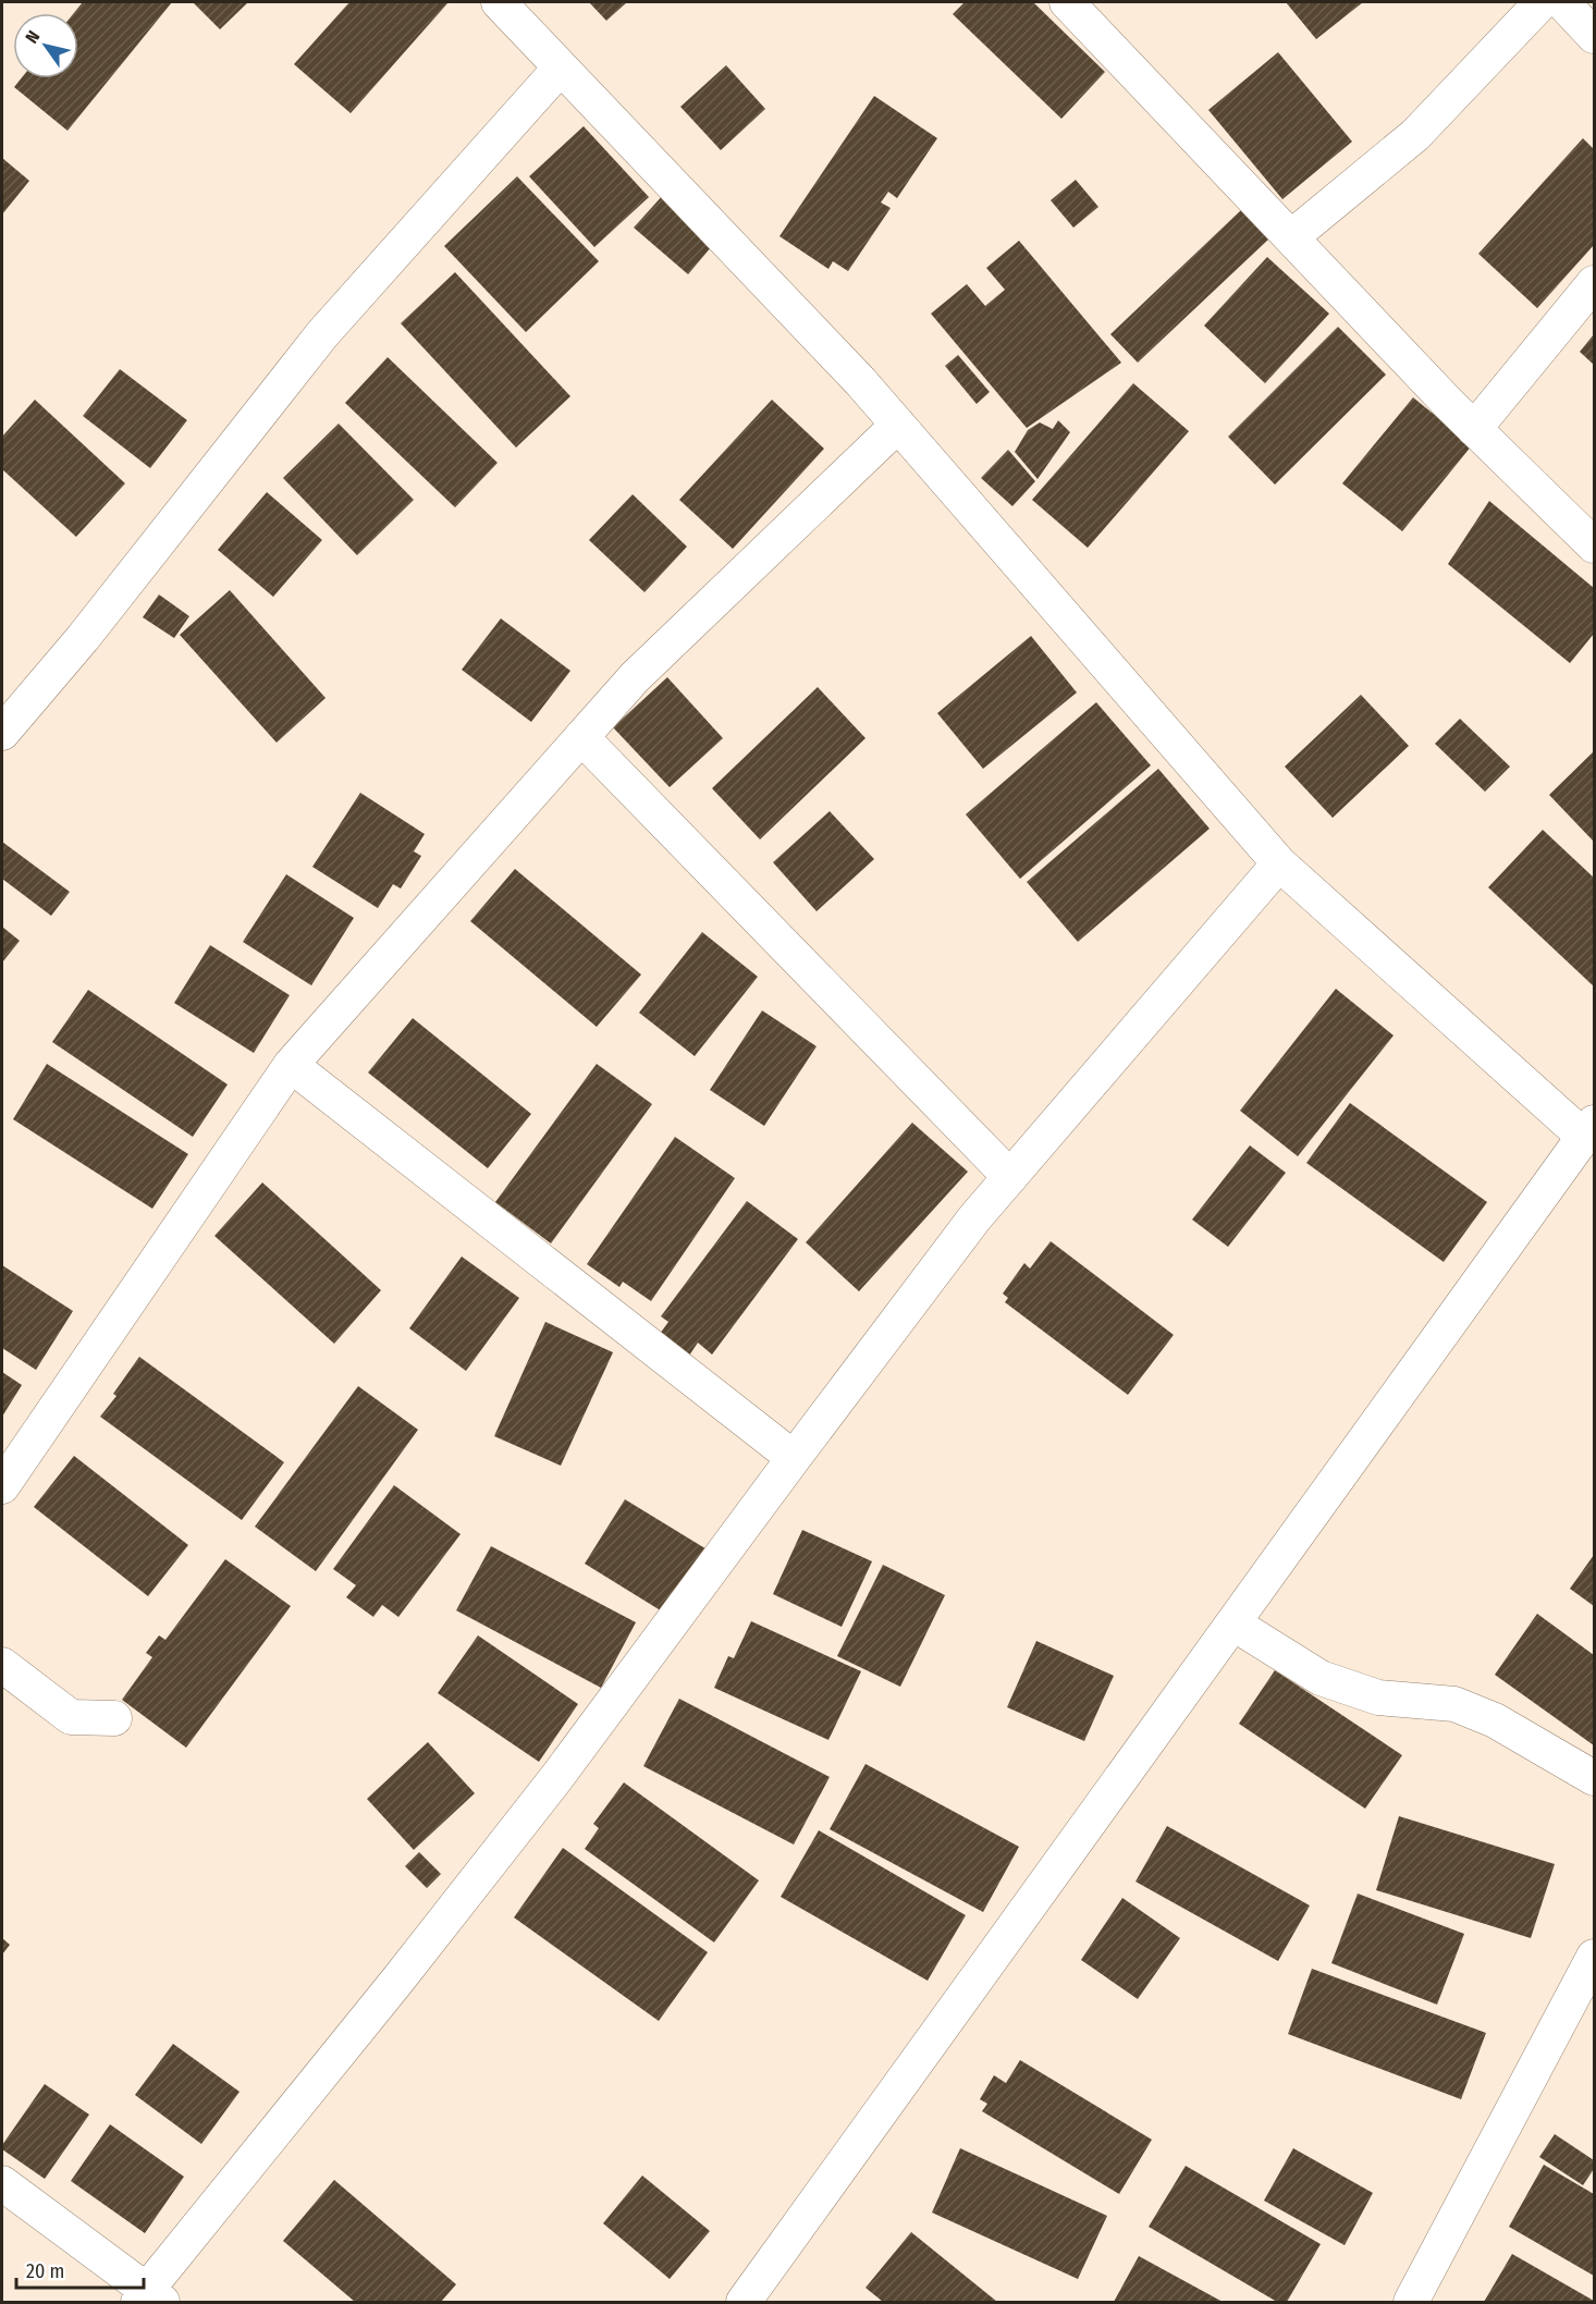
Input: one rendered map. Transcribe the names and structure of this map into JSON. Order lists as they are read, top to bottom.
{
  "scale_bar": "20 m",
  "north": "top left"
}
